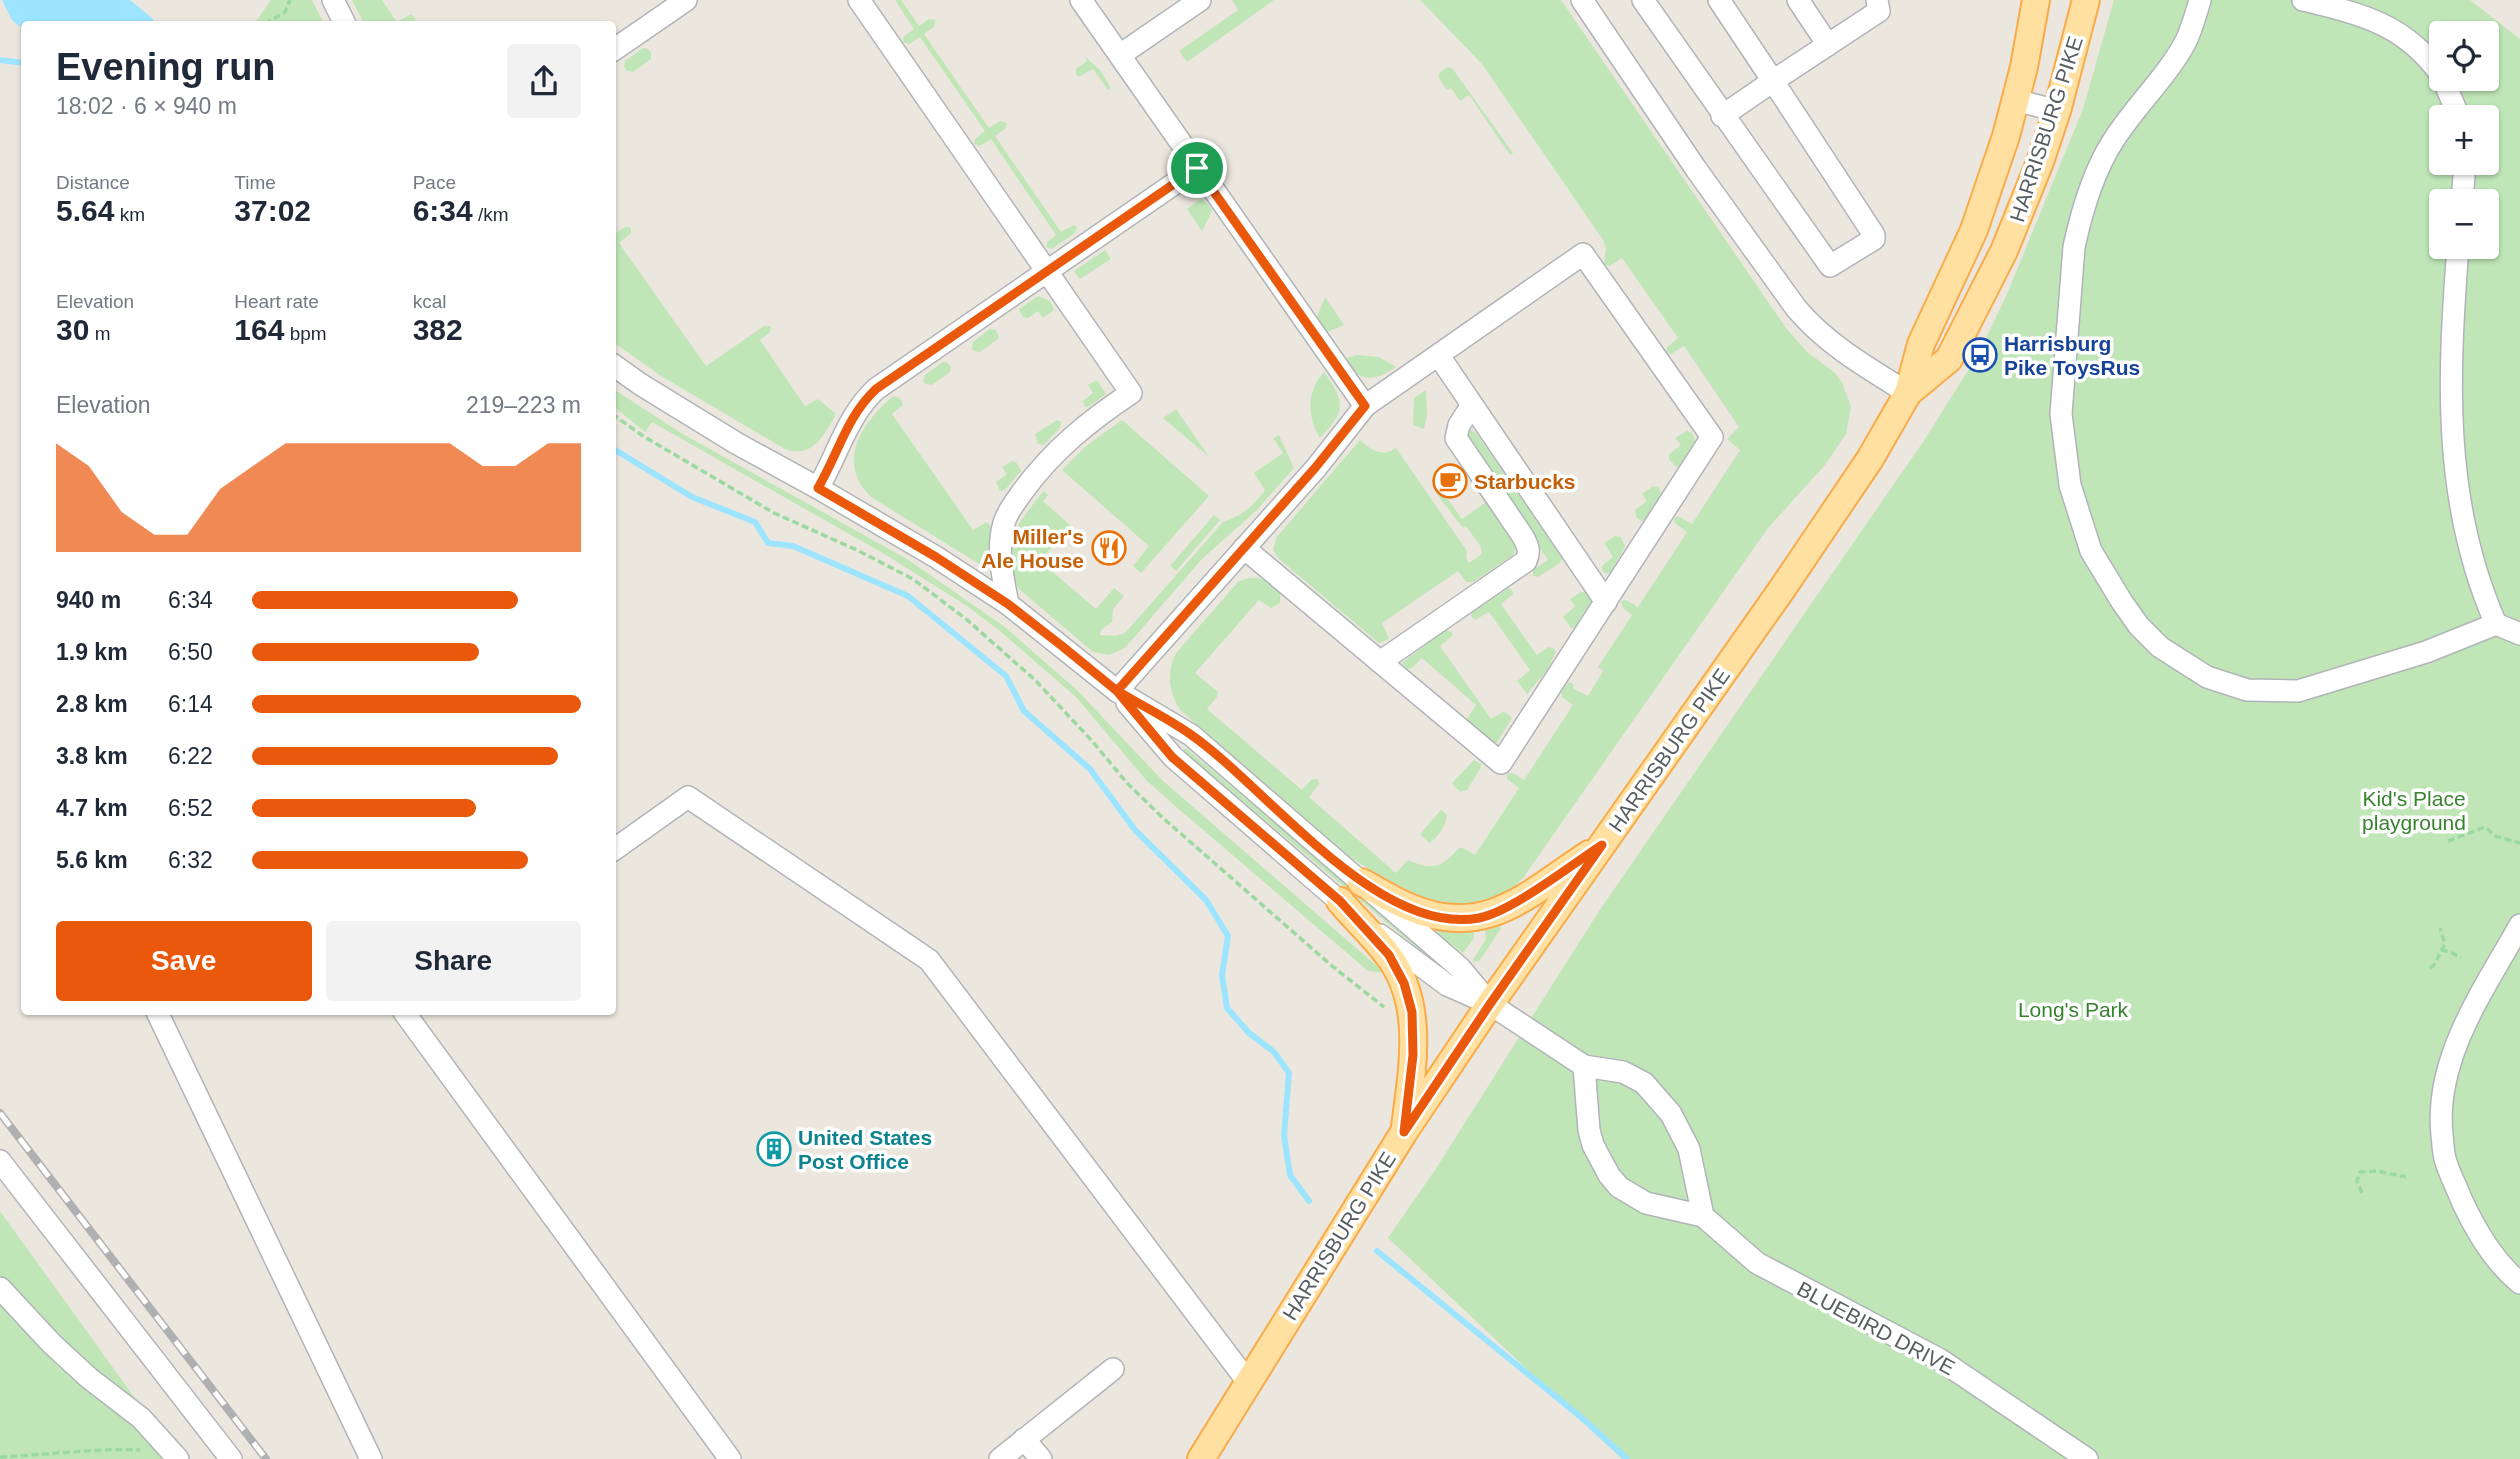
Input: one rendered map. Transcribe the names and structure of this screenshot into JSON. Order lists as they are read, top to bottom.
{
  "streets": {
    "main road": ["HARRISBURG PIKE"],
    "street": ["BLUEBIRD DRIVE"]
  },
  "parks": ["Kid's Place playground", "Long's Park"],
  "places": {
    "bus stop": ["Harrisburg Pike ToysRus"],
    "cafe": ["Starbucks"],
    "restaurant": ["Miller's Ale House"],
    "building": ["United States Post Office"]
  },
  "page": {
    "map_buttons": ["+", "−"],
    "heading": ["Evening run", "18:02 · 6 × 940 m"],
    "stats": [
      ["Distance", "5.64 km"],
      ["Time", "37:02"],
      ["Pace", "6:34 /km"],
      ["Elevation", "30 m"],
      ["Heart rate", "164 bpm"],
      ["kcal", "382"]
    ],
    "chart": ["Elevation", "219–223 m"],
    "list": [
      {
        "name": "940 m",
        "note": "6:34"
      },
      {
        "name": "1.9 km",
        "note": "6:50"
      },
      {
        "name": "2.8 km",
        "note": "6:14"
      },
      {
        "name": "3.8 km",
        "note": "6:22"
      },
      {
        "name": "4.7 km",
        "note": "6:52"
      },
      {
        "name": "5.6 km",
        "note": "6:32"
      }
    ],
    "buttons": ["Save", "Share"]
  }
}
